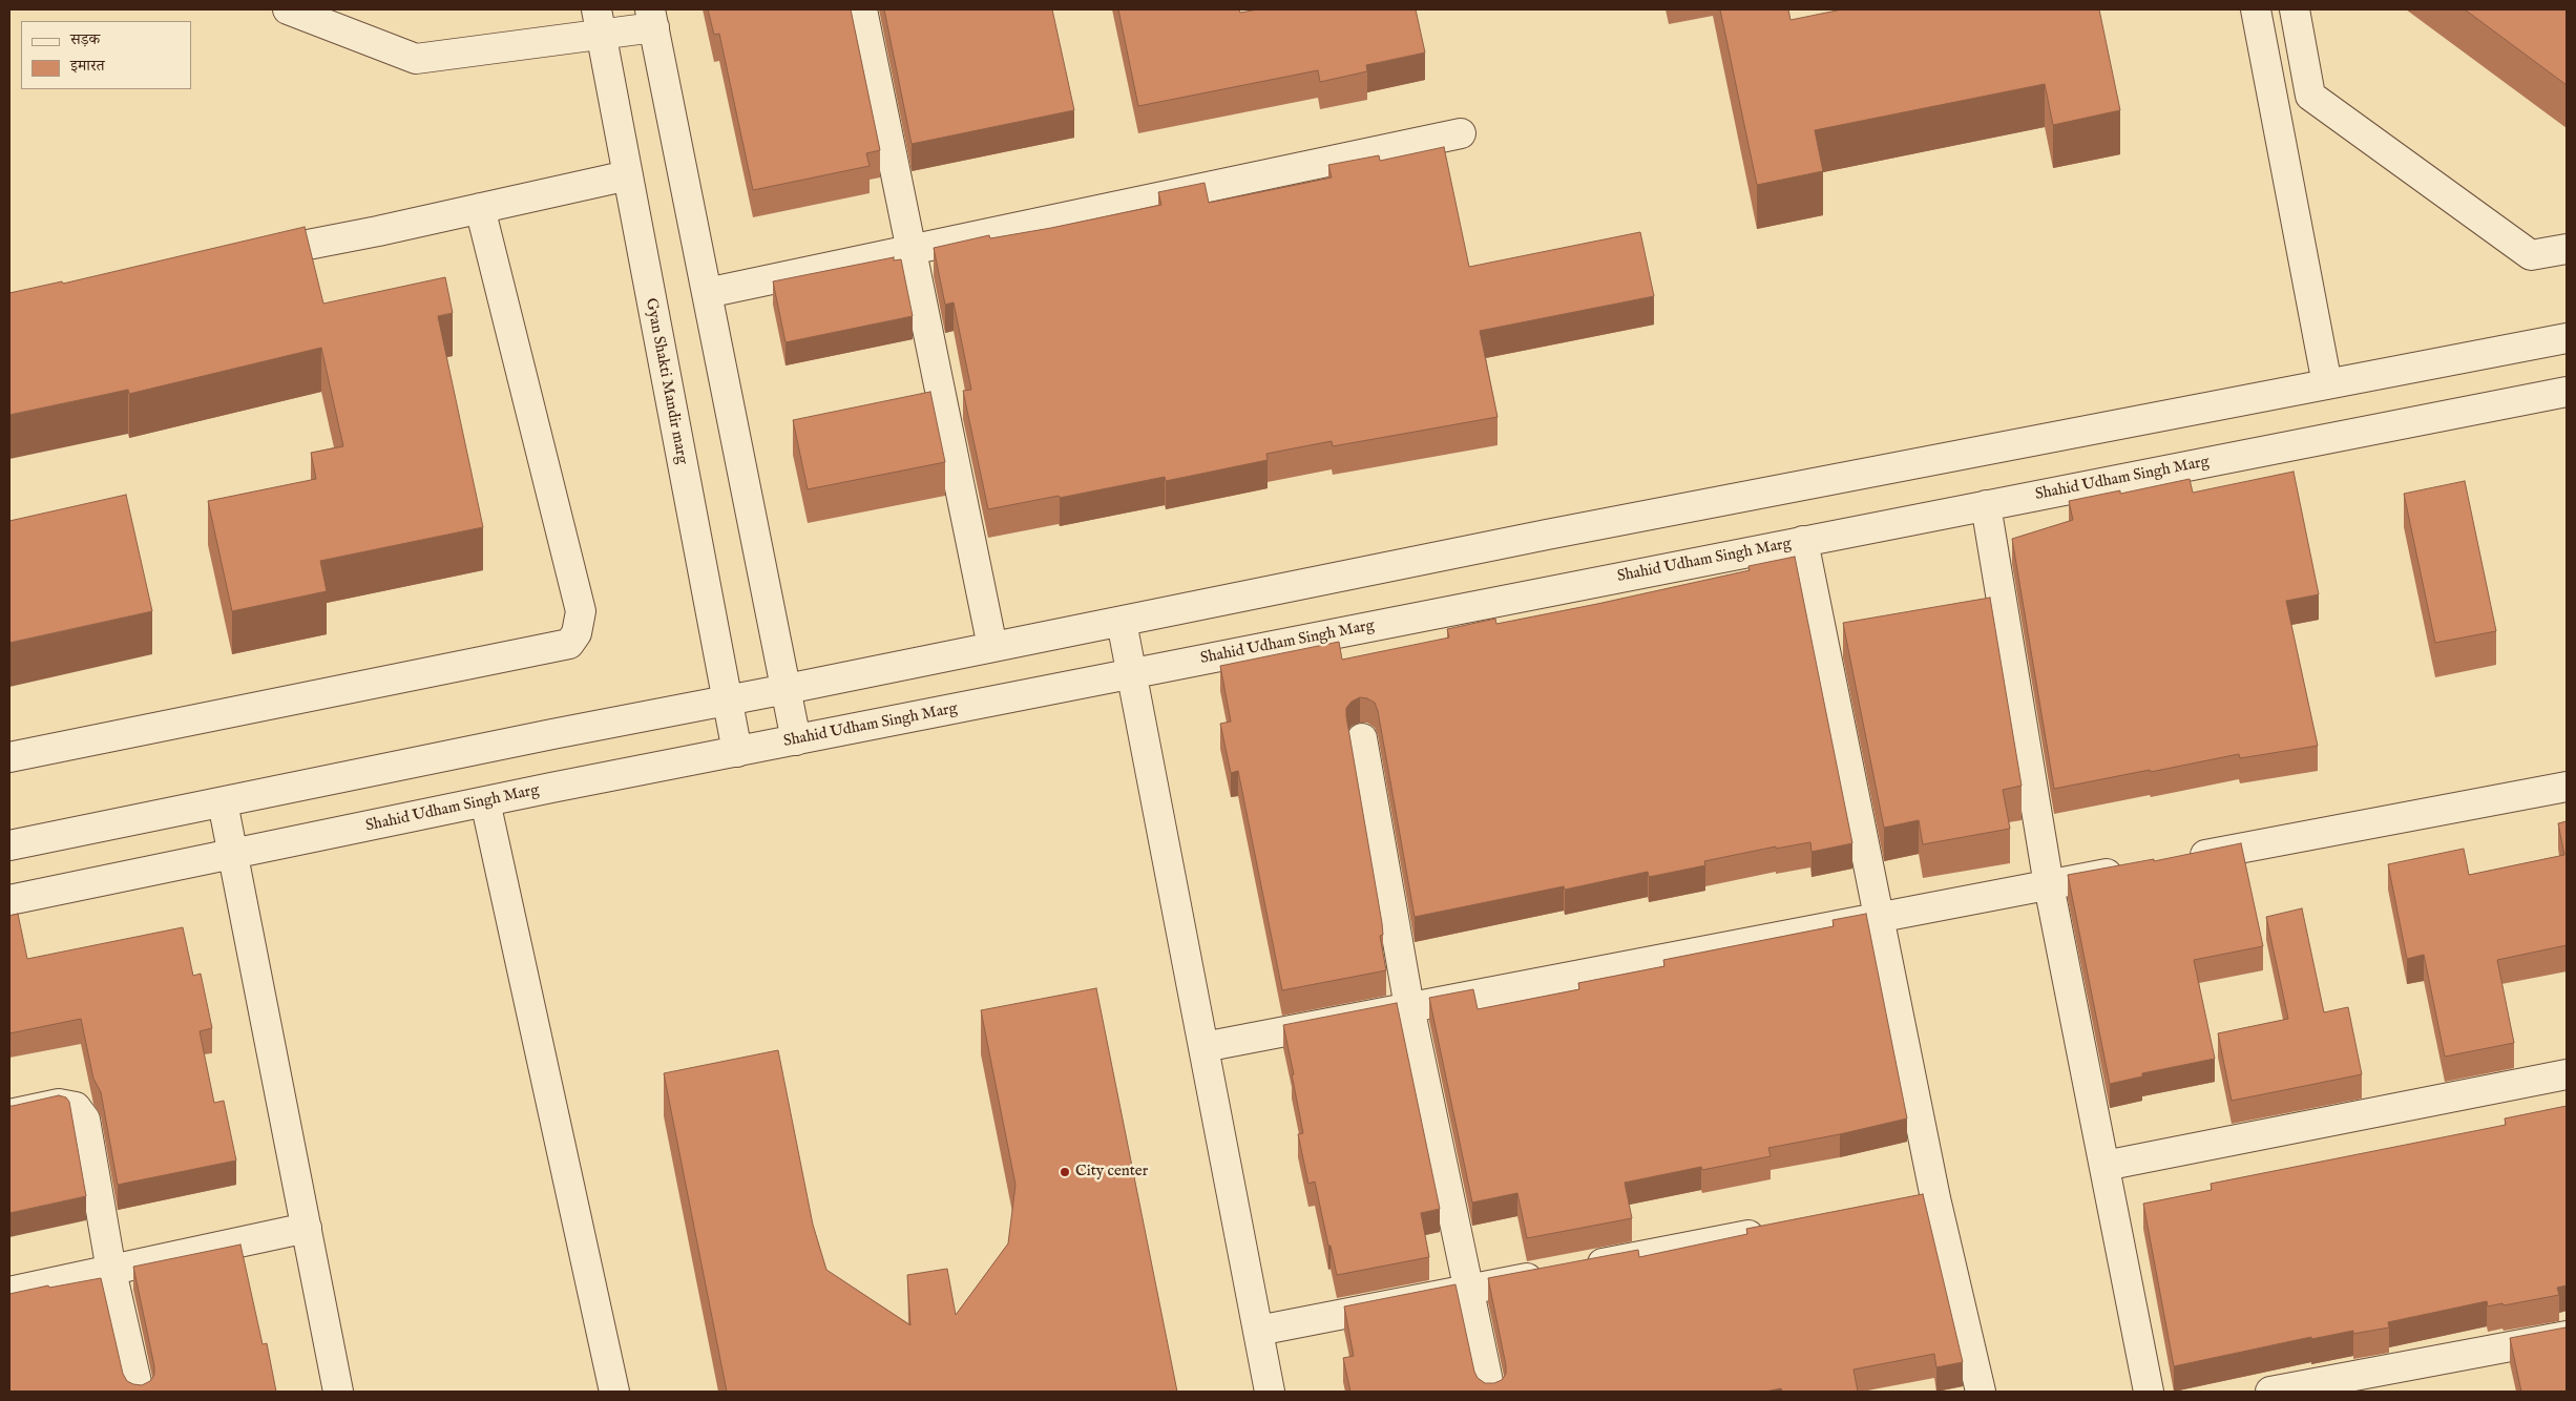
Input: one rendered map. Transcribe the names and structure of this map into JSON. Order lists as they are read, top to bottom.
{
  "streets": {
    "street": ["Gyan Shakti Mandir marg", "Shahid Udham Singh Marg"]
  },
  "crossings": [
    ["Gyan Shakti Mandir marg", "Shahid Udham Singh Marg"]
  ],
  "places": ["City center"],
  "legend": ["सड़क", "इमारत"]
}
